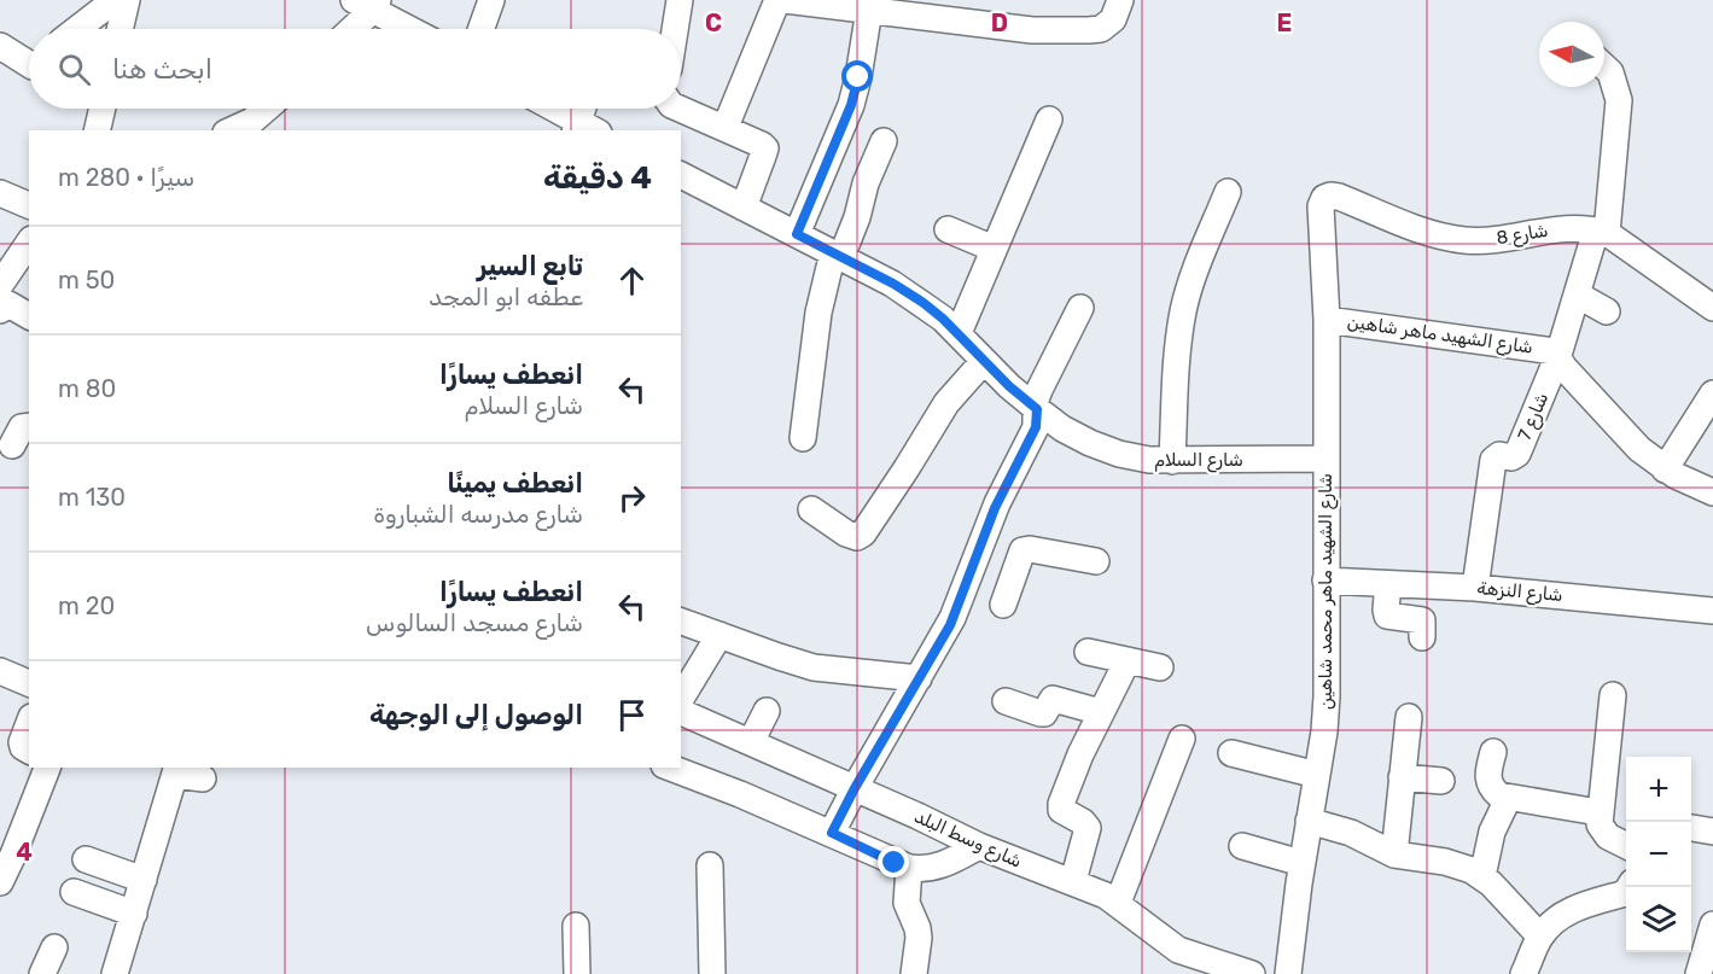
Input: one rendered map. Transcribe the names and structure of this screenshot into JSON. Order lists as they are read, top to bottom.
{
  "streets": {
    "street": [
      "شارع 8",
      "شارع الشهيد ماهر شاهين",
      "شارع 7",
      "شارع السلام",
      "شارع الشهيد ماهر محمد شاهين",
      "شارع النزهة",
      "شارع وسط البلد"
    ]
  },
  "crossings": [
    ["شارع 8", "شارع 7"],
    ["شارع 8", "شارع الشهيد ماهر محمد شاهين"],
    ["شارع الشهيد ماهر شاهين", "شارع 7"],
    ["شارع الشهيد ماهر شاهين", "شارع الشهيد ماهر محمد شاهين"],
    ["شارع 7", "شارع النزهة"],
    ["شارع السلام", "شارع الشهيد ماهر محمد شاهين"],
    ["شارع الشهيد ماهر محمد شاهين", "شارع النزهة"]
  ],
  "north": "left",
  "page": {
    "search": "ابحث هنا",
    "heading": ["4 دقيقة", "سيرًا · 280 m"],
    "list": [
      ["تابع السير", "عطفه ابو المجد", "50 m"],
      ["انعطف يسارًا", "شارع السلام", "80 m"],
      ["انعطف يمينًا", "شارع مدرسه الشباروة", "130 m"],
      ["انعطف يسارًا", "شارع مسجد السالوس", "20 m"],
      "الوصول إلى الوجهة"
    ],
    "map_buttons": ["+", "−"]
  },
  "grid": {
    "columns": ["C", "D", "E"],
    "rows": ["4"]
  }
}
